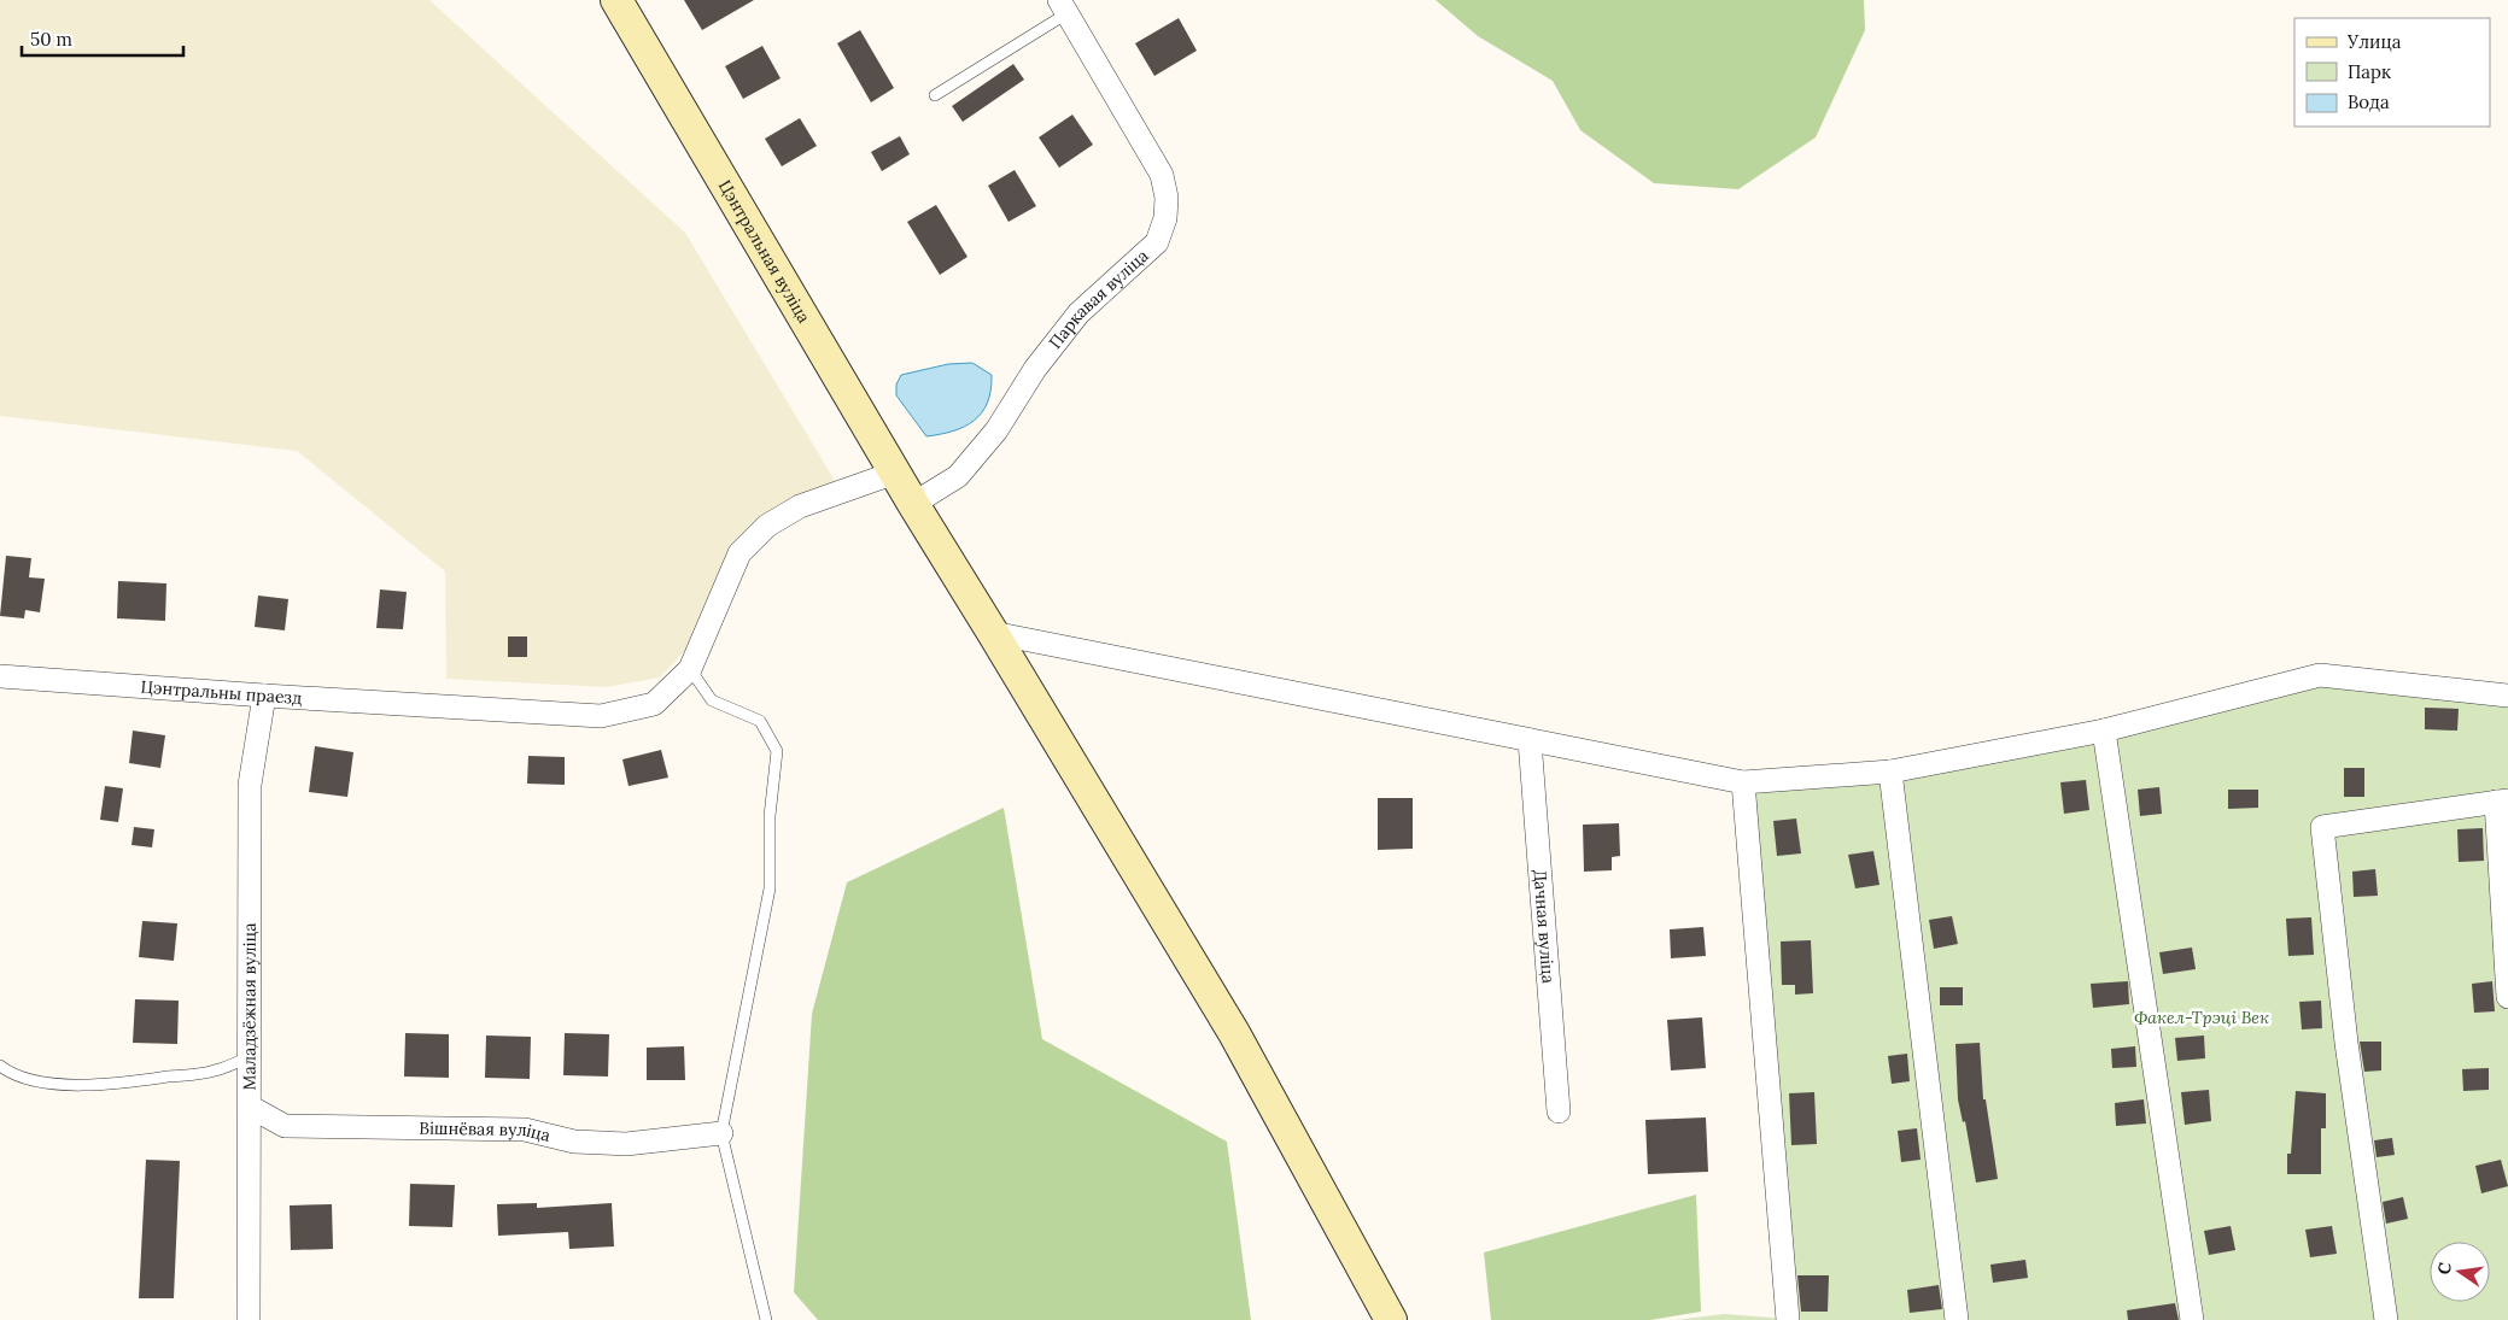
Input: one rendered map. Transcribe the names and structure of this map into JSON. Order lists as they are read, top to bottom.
{
  "streets": {
    "street": [
      "Цэнтральная вуліца",
      "Паркавая вуліца",
      "Цэнтральны праезд",
      "Дачная вуліца",
      "Маладзёжная вуліца",
      "Вішнёвая вуліца"
    ]
  },
  "crossings": [
    ["Цэнтральная вуліца", "Паркавая вуліца"],
    ["Цэнтральны праезд", "Маладзёжная вуліца"],
    ["Маладзёжная вуліца", "Вішнёвая вуліца"]
  ],
  "parks": ["Факел-Трэці Век"],
  "legend": ["Улица", "Парк", "Вода"],
  "scale_bar": "50 m",
  "north": "left"
}
